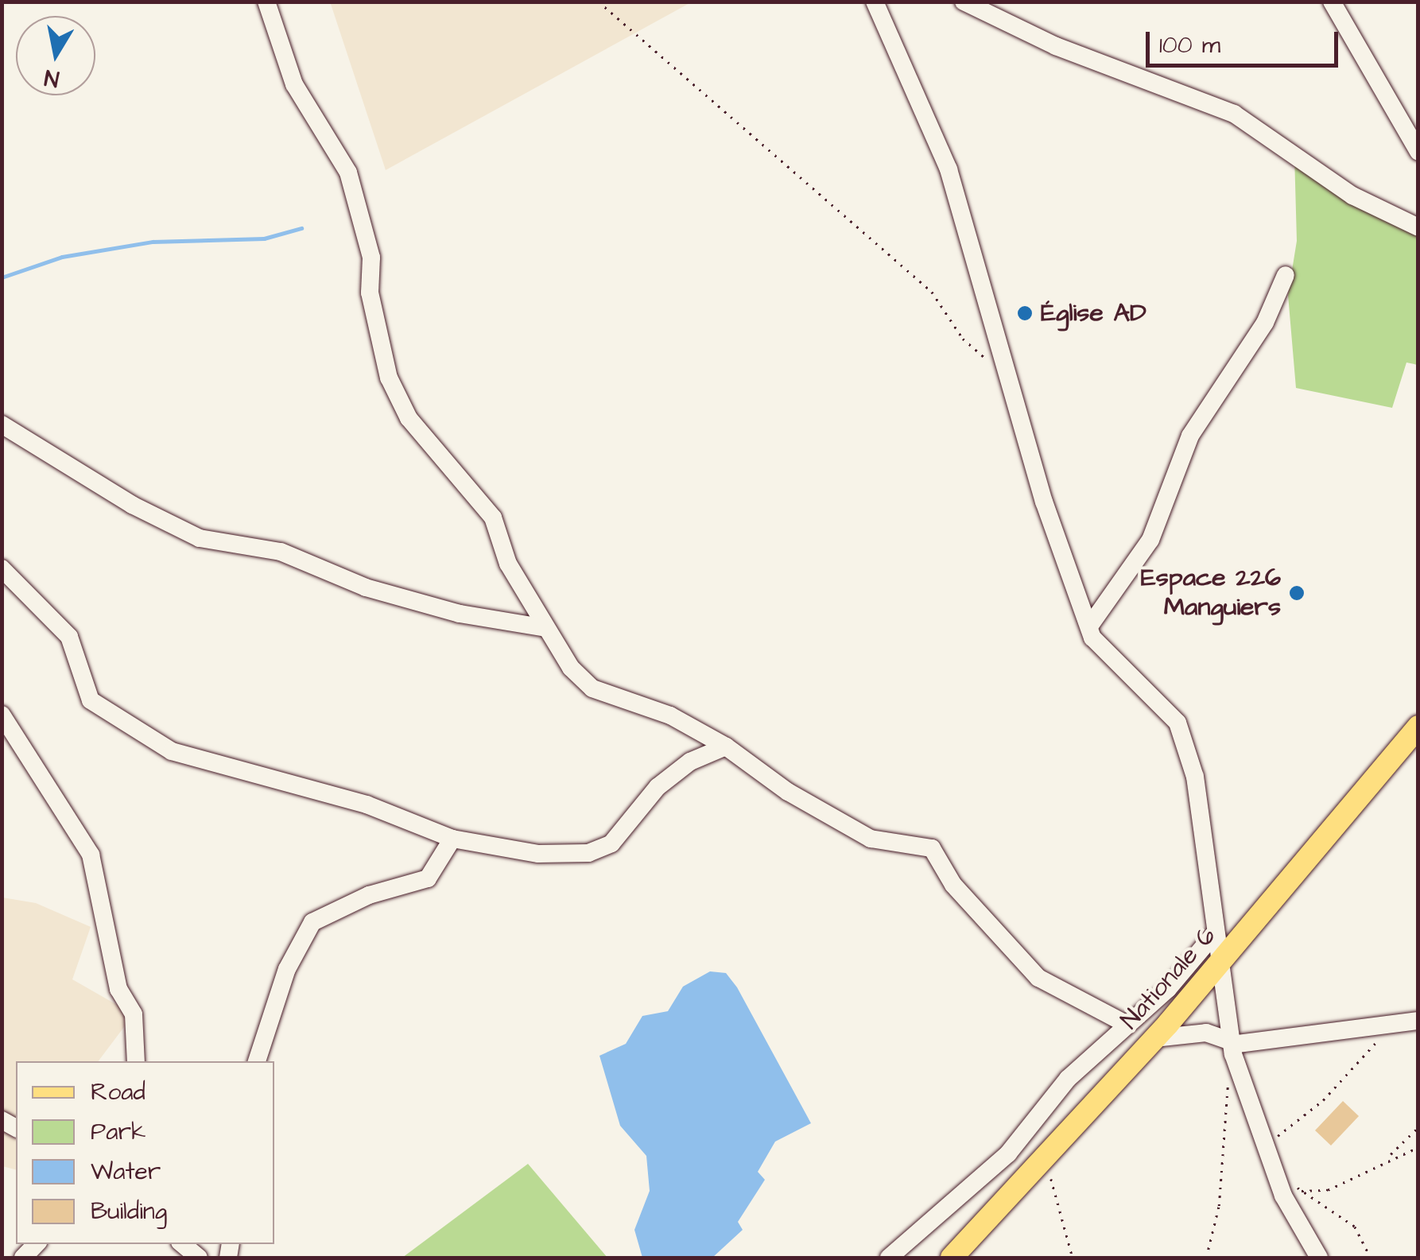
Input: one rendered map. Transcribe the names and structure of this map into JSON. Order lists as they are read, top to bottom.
{
  "streets": {
    "main road": ["Nationale 6"]
  },
  "places": ["Église AD", "Espace 226 Manguiers"],
  "legend": [
    "Road",
    "Park",
    "Water",
    "Building"
  ],
  "scale_bar": "100 m",
  "north": "bottom"
}
